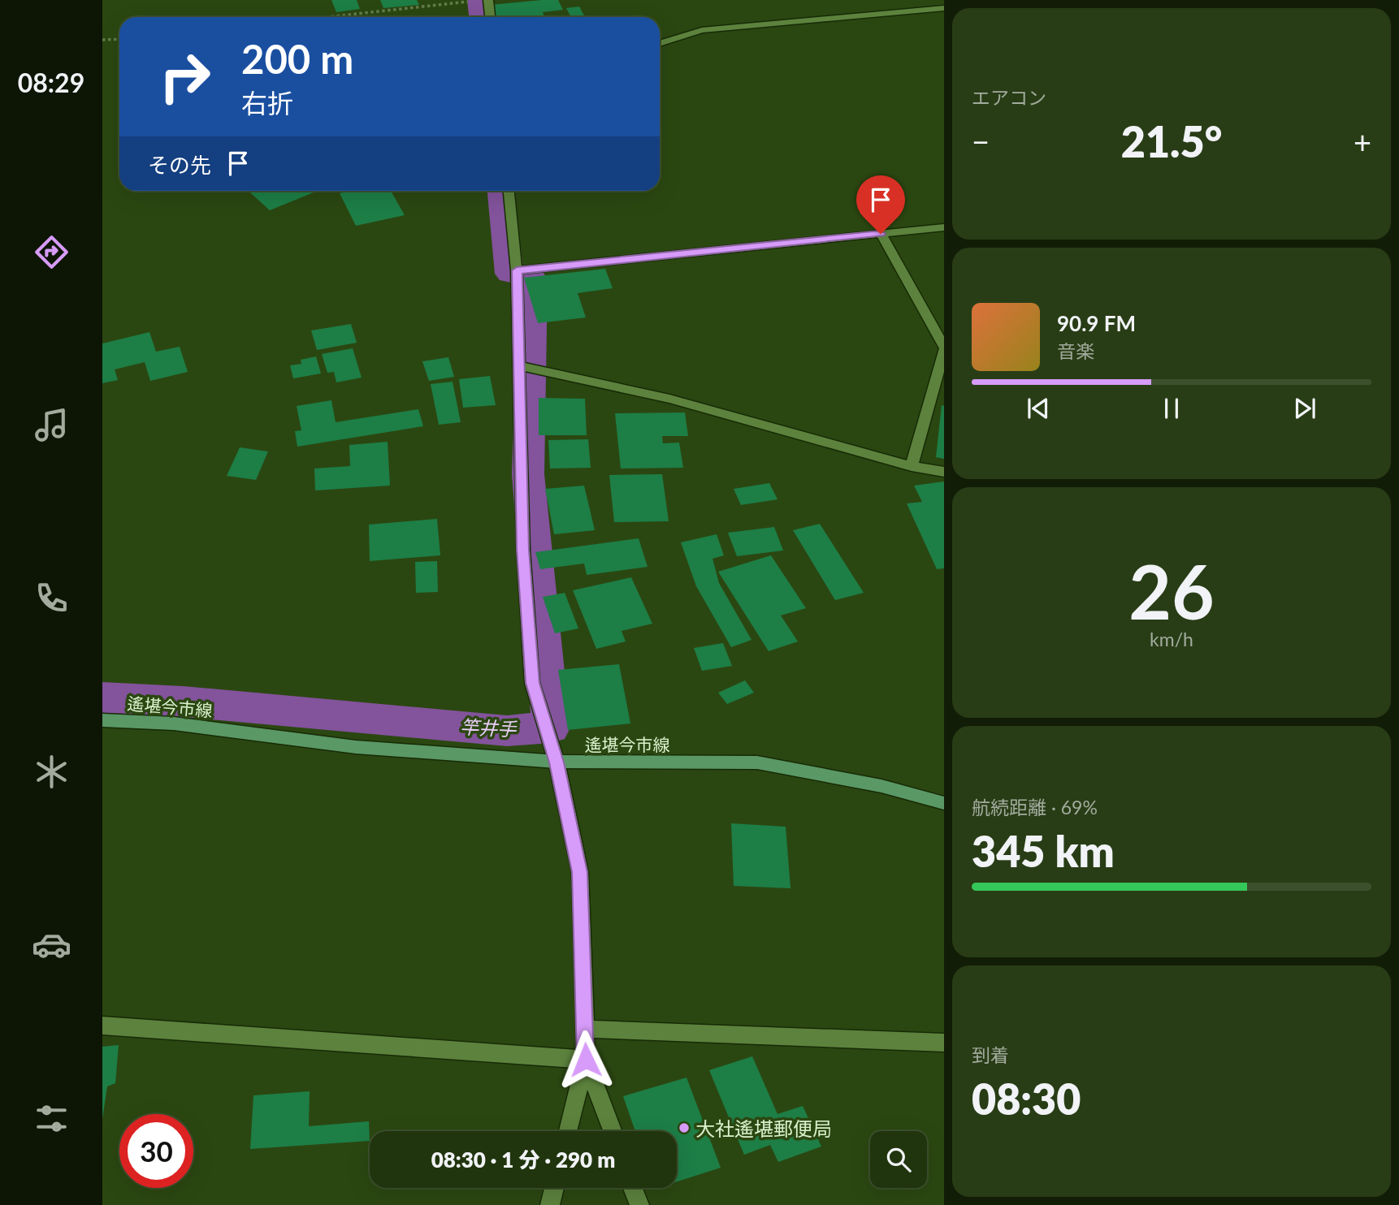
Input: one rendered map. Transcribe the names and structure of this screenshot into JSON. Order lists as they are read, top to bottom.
{
  "streets": {
    "main road": ["遙堪今市線"]
  },
  "water": ["竿井手"],
  "places": ["大社遙堪郵便局"],
  "page": {
    "tabs": "08:29",
    "tile": [
      "エアコン",
      ["26", "km/h"],
      ["航続距離 · 69%", "345 km"],
      ["到着", "08:30"]
    ],
    "turn": ["200 m", "右折"],
    "heat": ["−", "21.5°", "+"],
    "then": "その先",
    "song": ["90.9 FM", "音楽"],
    "limit": "30",
    "trip": "08:30 · 1 分 · 290 m"
  }
}
